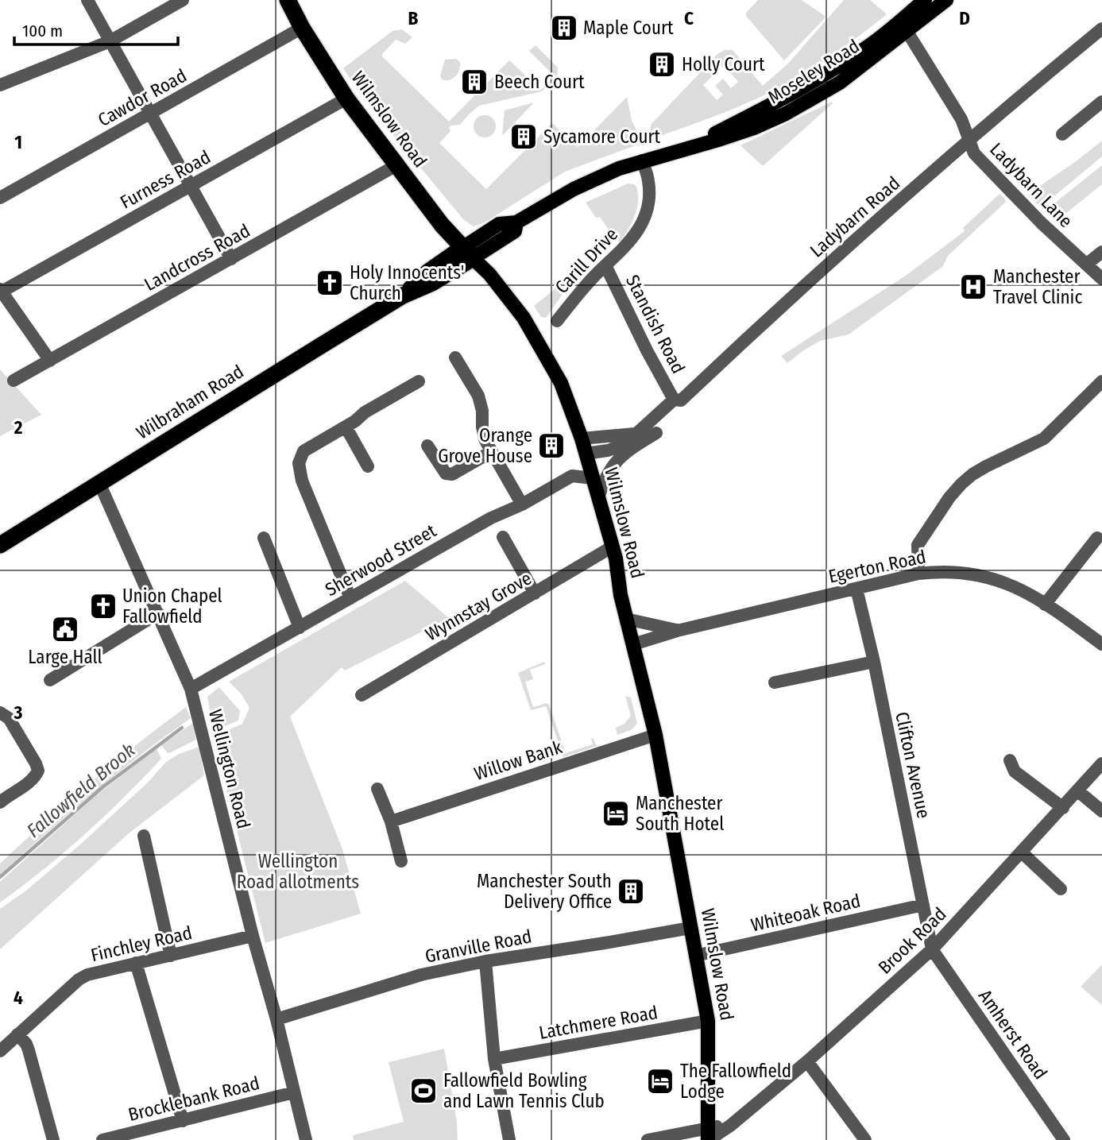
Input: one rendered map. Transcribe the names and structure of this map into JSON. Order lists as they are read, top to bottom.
{
  "streets": {
    "highway": ["Wilmslow Road", "Wilbraham Road"],
    "main road": ["Moseley Road"],
    "street": [
      "Cawdor Road",
      "Furness Road",
      "Ladybarn Lane",
      "Ladybarn Road",
      "Landcross Road",
      "Carill Drive",
      "Standish Road",
      "Sherwood Street",
      "Egerton Road",
      "Wynnstay Grove",
      "Willow Bank",
      "Clifton Avenue",
      "Wellington Road",
      "Whiteoak Road",
      "Brook Road",
      "Finchley Road",
      "Granville Road",
      "Latchmere Road",
      "Amherst Road",
      "Brocklebank Road"
    ]
  },
  "crossings": [
    ["Moseley Road", "Wilmslow Road"],
    ["Moseley Road", "Ladybarn Lane"],
    ["Moseley Road", "Carill Drive"],
    ["Moseley Road", "Wilbraham Road"],
    ["Cawdor Road", "Wilmslow Road"],
    ["Wilmslow Road", "Furness Road"],
    ["Wilmslow Road", "Landcross Road"],
    ["Wilmslow Road", "Wilbraham Road"],
    ["Wilmslow Road", "Sherwood Street"],
    ["Wilmslow Road", "Egerton Road"],
    ["Wilmslow Road", "Wynnstay Grove"],
    ["Wilmslow Road", "Willow Bank"],
    ["Wilmslow Road", "Whiteoak Road"],
    ["Wilmslow Road", "Brook Road"],
    ["Wilmslow Road", "Granville Road"],
    ["Wilmslow Road", "Latchmere Road"],
    ["Ladybarn Lane", "Ladybarn Road"],
    ["Ladybarn Road", "Standish Road"],
    ["Carill Drive", "Standish Road"],
    ["Wilbraham Road", "Wellington Road"],
    ["Sherwood Street", "Wellington Road"],
    ["Egerton Road", "Clifton Avenue"],
    ["Clifton Avenue", "Whiteoak Road"],
    ["Clifton Avenue", "Brook Road"],
    ["Clifton Avenue", "Amherst Road"],
    ["Wellington Road", "Finchley Road"],
    ["Wellington Road", "Granville Road"],
    ["Wellington Road", "Brocklebank Road"],
    ["Brook Road", "Amherst Road"]
  ],
  "water": ["Fallowfield Brook"],
  "parks": ["Wellington Road allotments"],
  "places": {
    "building": [
      "Maple Court",
      "Holly Court",
      "Beech Court",
      "Sycamore Court",
      "Orange Grove House",
      "Manchester South Delivery Office"
    ],
    "church": ["Holy Innocents' Church", "Union Chapel Fallowfield"],
    "hospital": ["Manchester Travel Clinic"],
    "public building": ["Large Hall"],
    "hotel": ["Manchester South Hotel", "The Fallowfield Lodge"],
    "sports": ["Fallowfield Bowling and Lawn Tennis Club"]
  },
  "scale_bar": "100 m",
  "grid": {
    "columns": ["B", "C", "D"],
    "rows": [
      "1",
      "2",
      "3",
      "4"
    ]
  }
}
